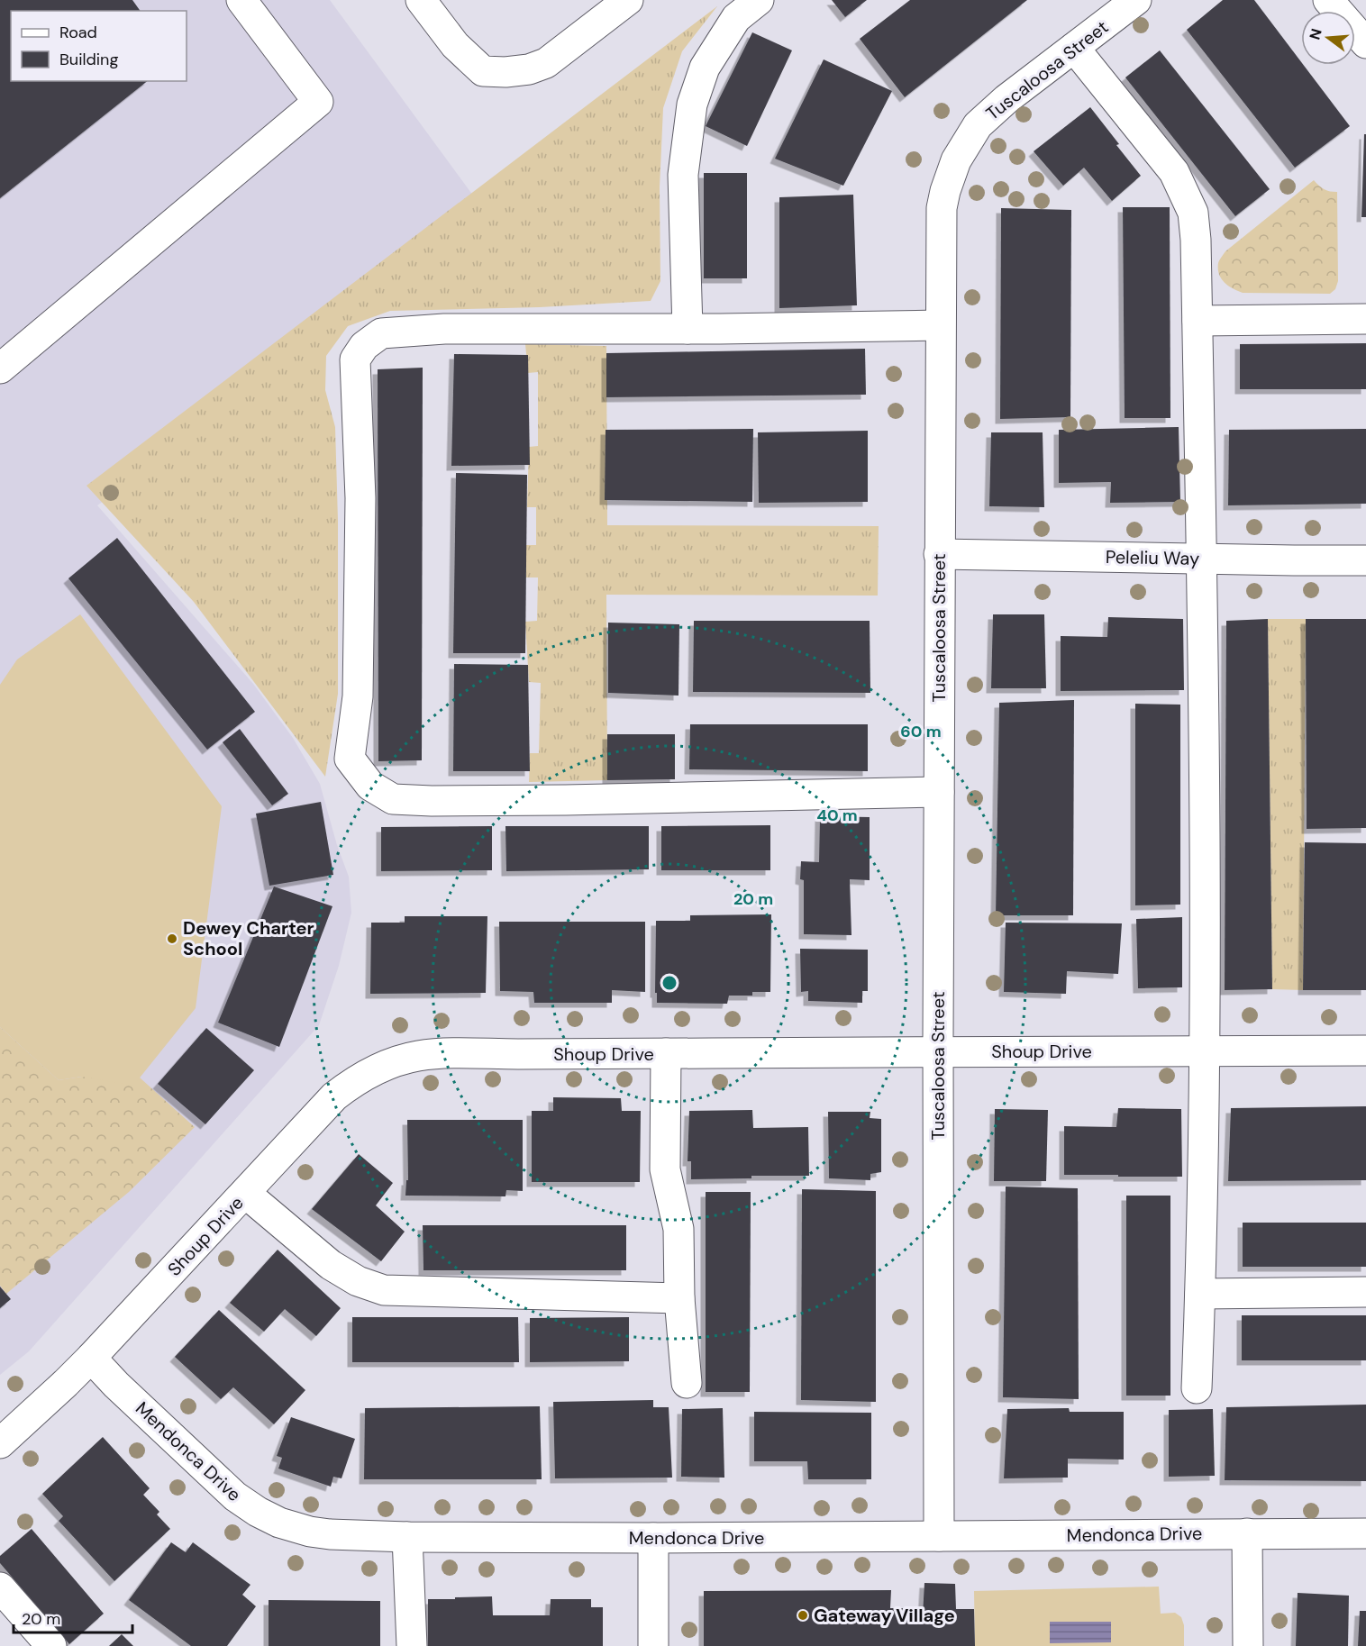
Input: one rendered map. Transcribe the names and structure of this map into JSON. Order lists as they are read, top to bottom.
{
  "streets": {
    "street": [
      "Tuscaloosa Street",
      "Peleliu Way",
      "Shoup Drive",
      "Mendonca Drive"
    ]
  },
  "crossings": [
    ["Tuscaloosa Street", "Peleliu Way"],
    ["Tuscaloosa Street", "Shoup Drive"],
    ["Tuscaloosa Street", "Mendonca Drive"],
    ["Shoup Drive", "Mendonca Drive"]
  ],
  "places": ["Dewey Charter School", "Gateway Village"],
  "legend": ["Road", "Building"],
  "scale_bar": "20 m",
  "north": "left",
  "rings": ["60 m", "40 m", "20 m"]
}
